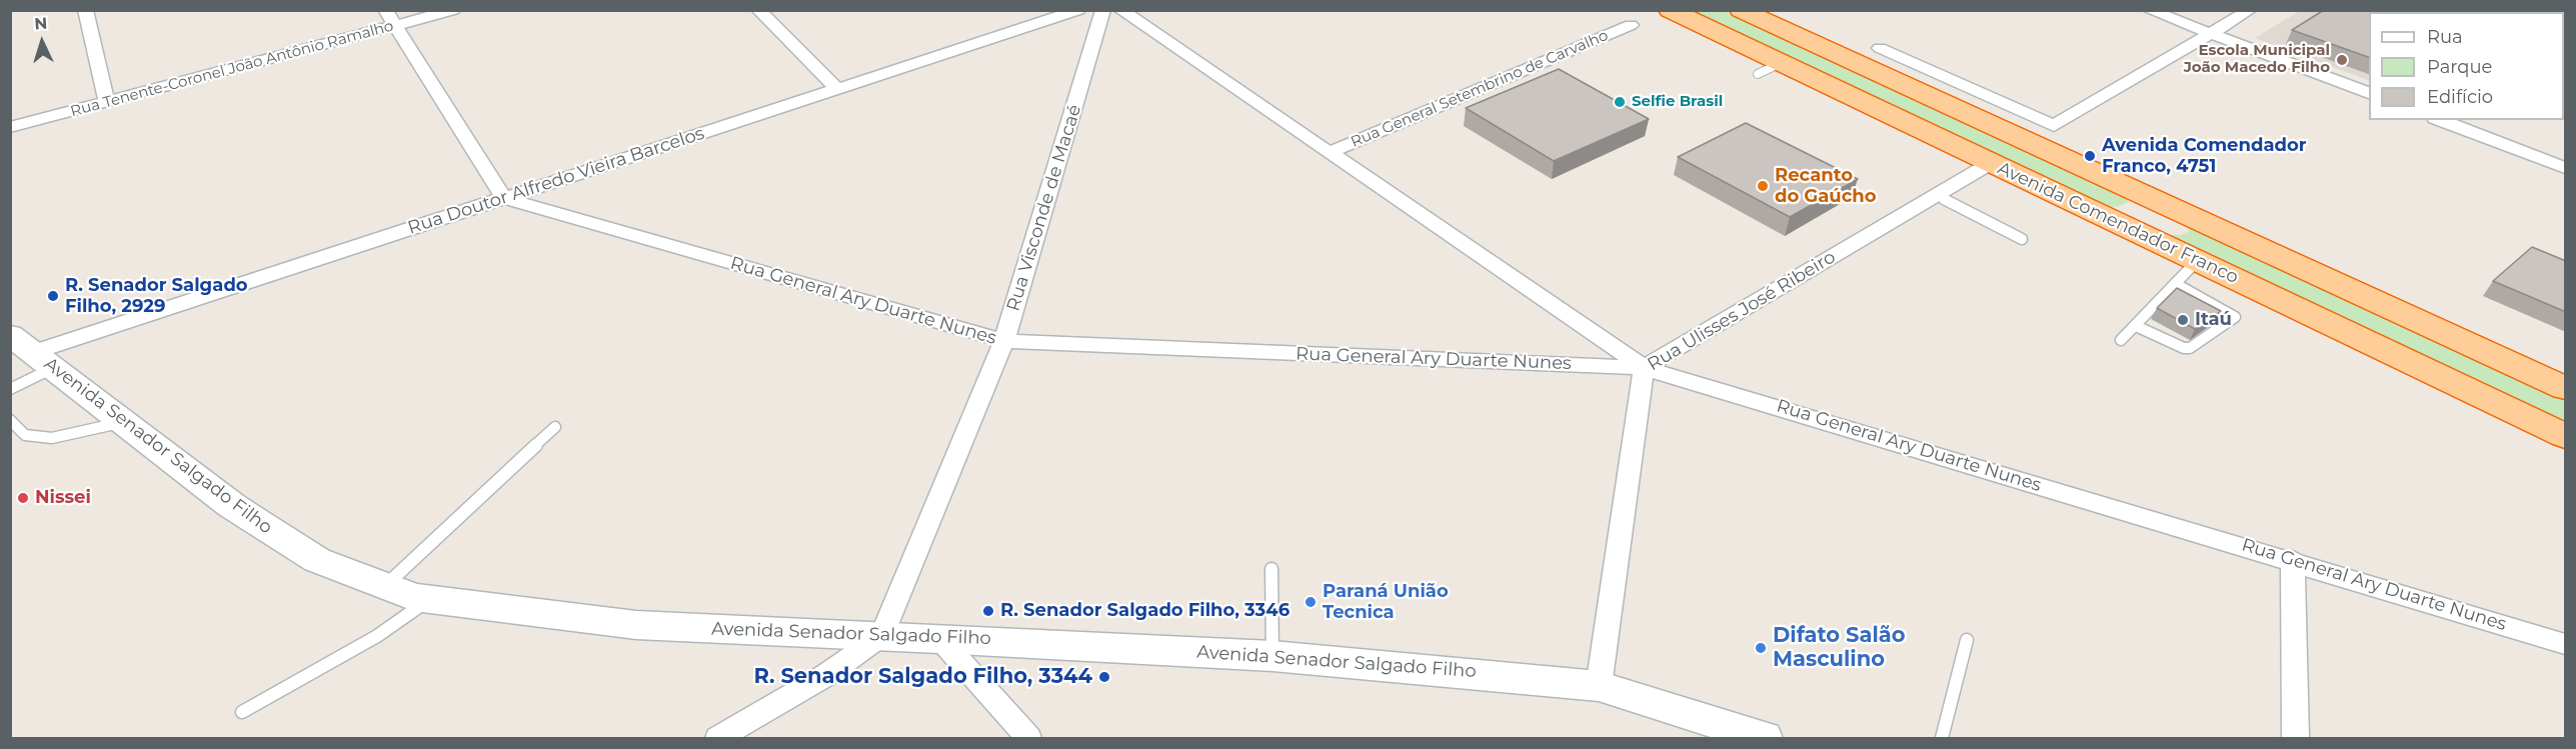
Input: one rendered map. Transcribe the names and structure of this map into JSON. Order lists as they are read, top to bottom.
{
  "streets": {
    "highway": ["Avenida Comendador Franco"],
    "main road": ["Avenida Senador Salgado Filho"],
    "street": [
      "Rua Tenente-Coronel João Antônio Ramalho",
      "Rua General Setembrino de Carvalho",
      "Rua Doutor Alfredo Vieira Barcelos",
      "Rua Visconde de Macaé",
      "Rua General Ary Duarte Nunes",
      "Rua Ulisses José Ribeiro"
    ]
  },
  "crossings": [
    ["Rua Doutor Alfredo Vieira Barcelos", "Rua General Ary Duarte Nunes"],
    ["Rua Doutor Alfredo Vieira Barcelos", "Avenida Senador Salgado Filho"],
    ["Rua Visconde de Macaé", "Rua General Ary Duarte Nunes"],
    ["Rua Visconde de Macaé", "Avenida Senador Salgado Filho"],
    ["Avenida Comendador Franco", "Rua Ulisses José Ribeiro"],
    ["Rua General Ary Duarte Nunes", "Rua Ulisses José Ribeiro"],
    ["Rua Ulisses José Ribeiro", "Avenida Senador Salgado Filho"]
  ],
  "places": [
    "Escola Municipal João Macedo Filho",
    "Selfie Brasil",
    "Avenida Comendador Franco, 4751",
    "Recanto do Gaúcho",
    "R. Senador Salgado Filho, 2929",
    "Itaú",
    "Nissei",
    "Paraná União Tecnica",
    "R. Senador Salgado Filho, 3346",
    "Difato Salão Masculino",
    "R. Senador Salgado Filho, 3344"
  ],
  "legend": ["Rua", "Parque", "Edifício"],
  "north": "top"
}
